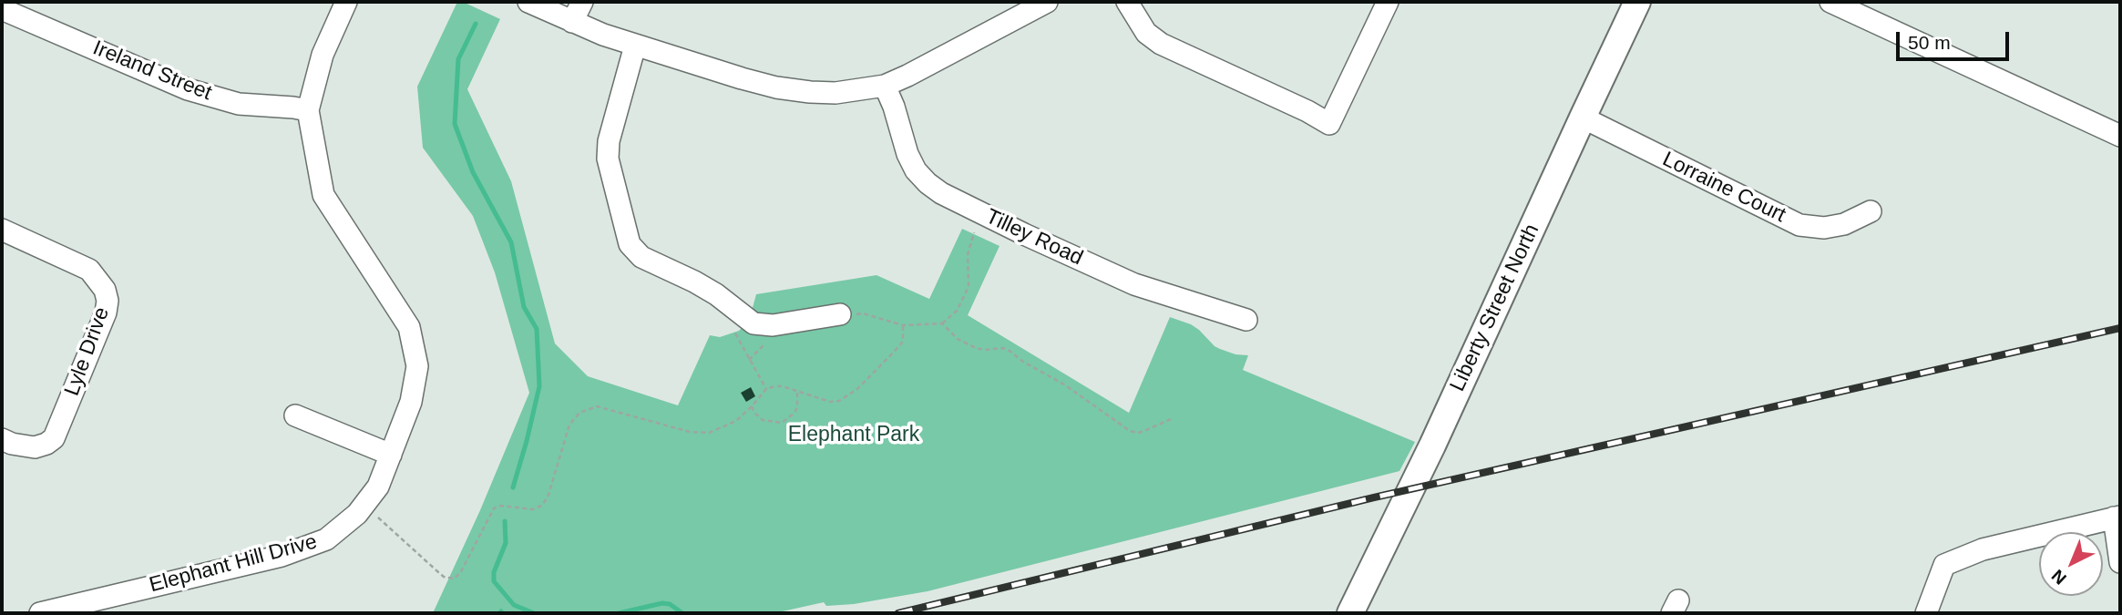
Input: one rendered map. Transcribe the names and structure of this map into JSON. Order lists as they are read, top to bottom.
{
  "streets": {
    "main road": ["Liberty Street North"],
    "street": [
      "Ireland Street",
      "Lorraine Court",
      "Tilley Road",
      "Lyle Drive",
      "Elephant Hill Drive"
    ]
  },
  "crossings": [
    ["Ireland Street", "Elephant Hill Drive"],
    ["Lorraine Court", "Liberty Street North"]
  ],
  "parks": ["Elephant Park"],
  "scale_bar": "50 m",
  "north": "bottom left"
}
